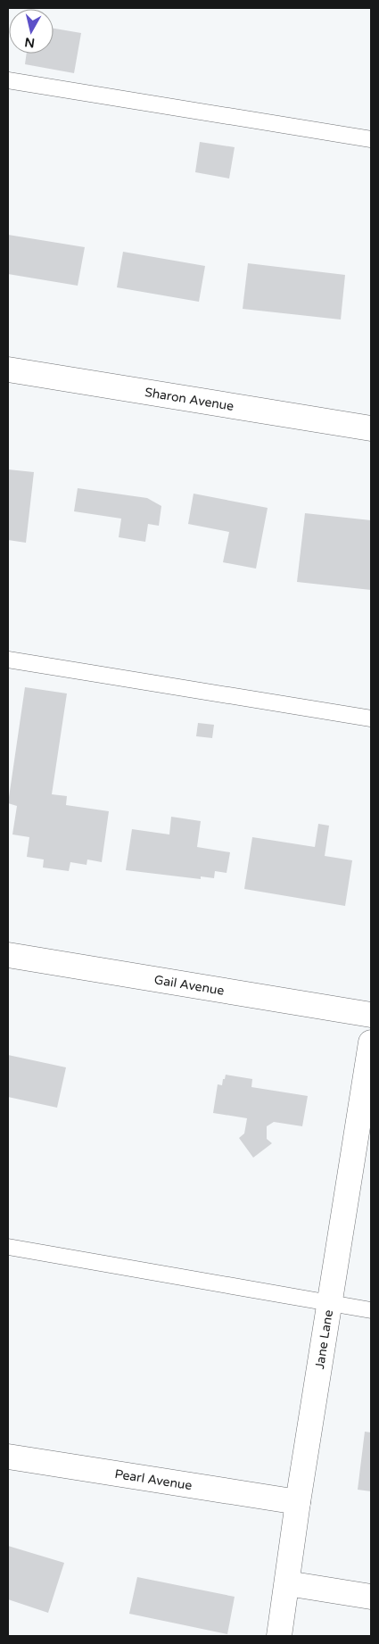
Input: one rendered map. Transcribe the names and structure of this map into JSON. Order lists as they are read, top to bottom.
{
  "streets": {
    "street": [
      "Sharon Avenue",
      "Gail Avenue",
      "Jane Lane",
      "Pearl Avenue"
    ]
  },
  "crossings": [
    ["Jane Lane", "Pearl Avenue"]
  ],
  "north": "bottom"
}
